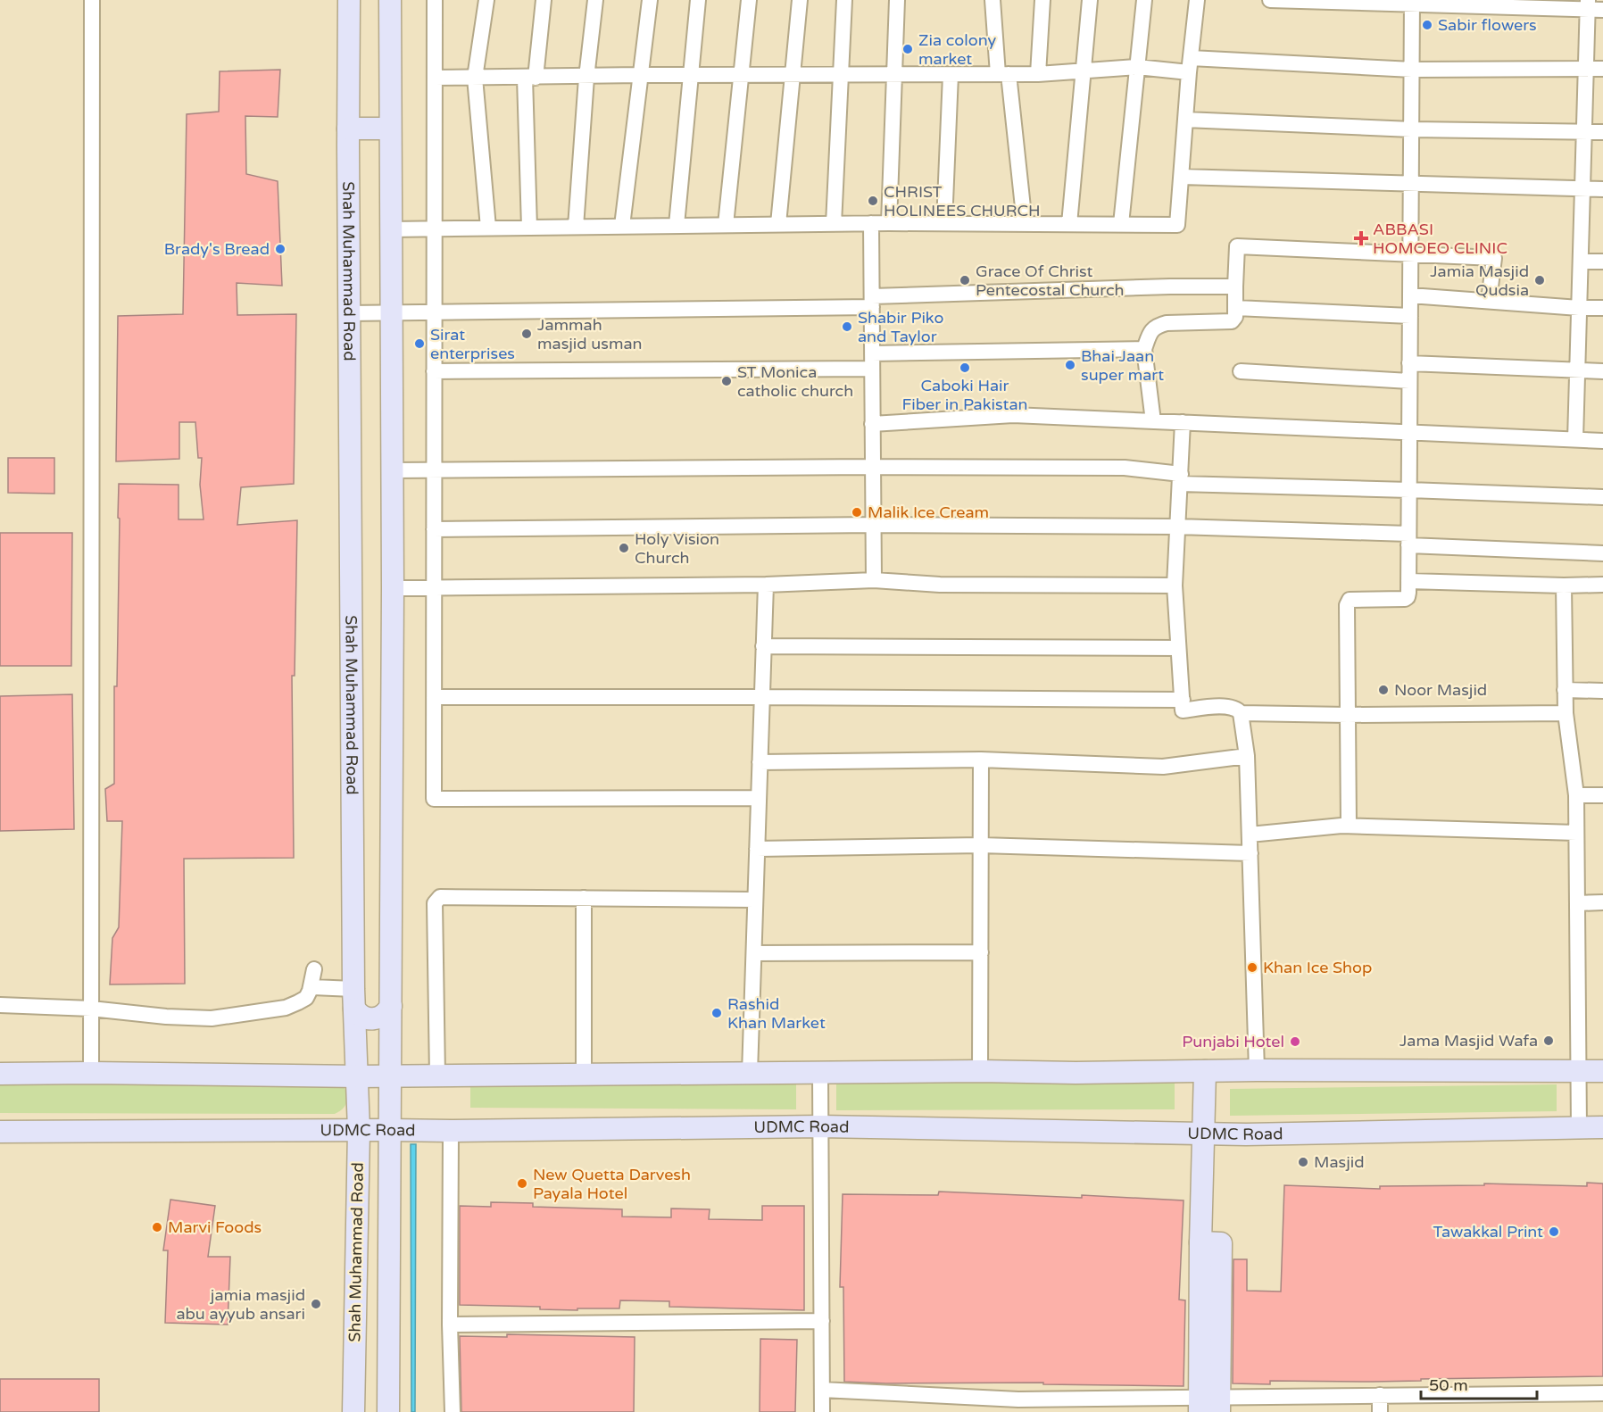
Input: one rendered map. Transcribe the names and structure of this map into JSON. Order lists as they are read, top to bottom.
{
  "streets": {
    "main road": ["Shah Muhammad Road", "UDMC Road"]
  },
  "crossings": [
    ["Shah Muhammad Road", "UDMC Road"]
  ],
  "places": {
    "other": [
      "Sabir flowers",
      "Zia colony market",
      "CHRIST HOLINEES CHURCH",
      "Brady's Bread",
      "Grace Of Christ Pentecostal Church",
      "Jamia Masjid Qudsia",
      "Shabir Piko and Taylor",
      "Jammah masjid usman",
      "Sirat enterprises",
      "Bhai Jaan super mart",
      "Caboki Hair Fiber in Pakistan",
      "ST Monica catholic church",
      "Malik Ice Cream",
      "Holy Vision Church",
      "Noor Masjid",
      "Khan Ice Shop",
      "Rashid Khan Market",
      "Jama Masjid Wafa",
      "Punjabi Hotel",
      "Masjid",
      "New Quetta Darvesh Payala Hotel",
      "Marvi Foods",
      "Tawakkal Print",
      "jamia masjid abu ayyub ansari"
    ],
    "health": ["ABBASI HOMOEO CLINIC"]
  },
  "scale_bar": "50 m"
}
